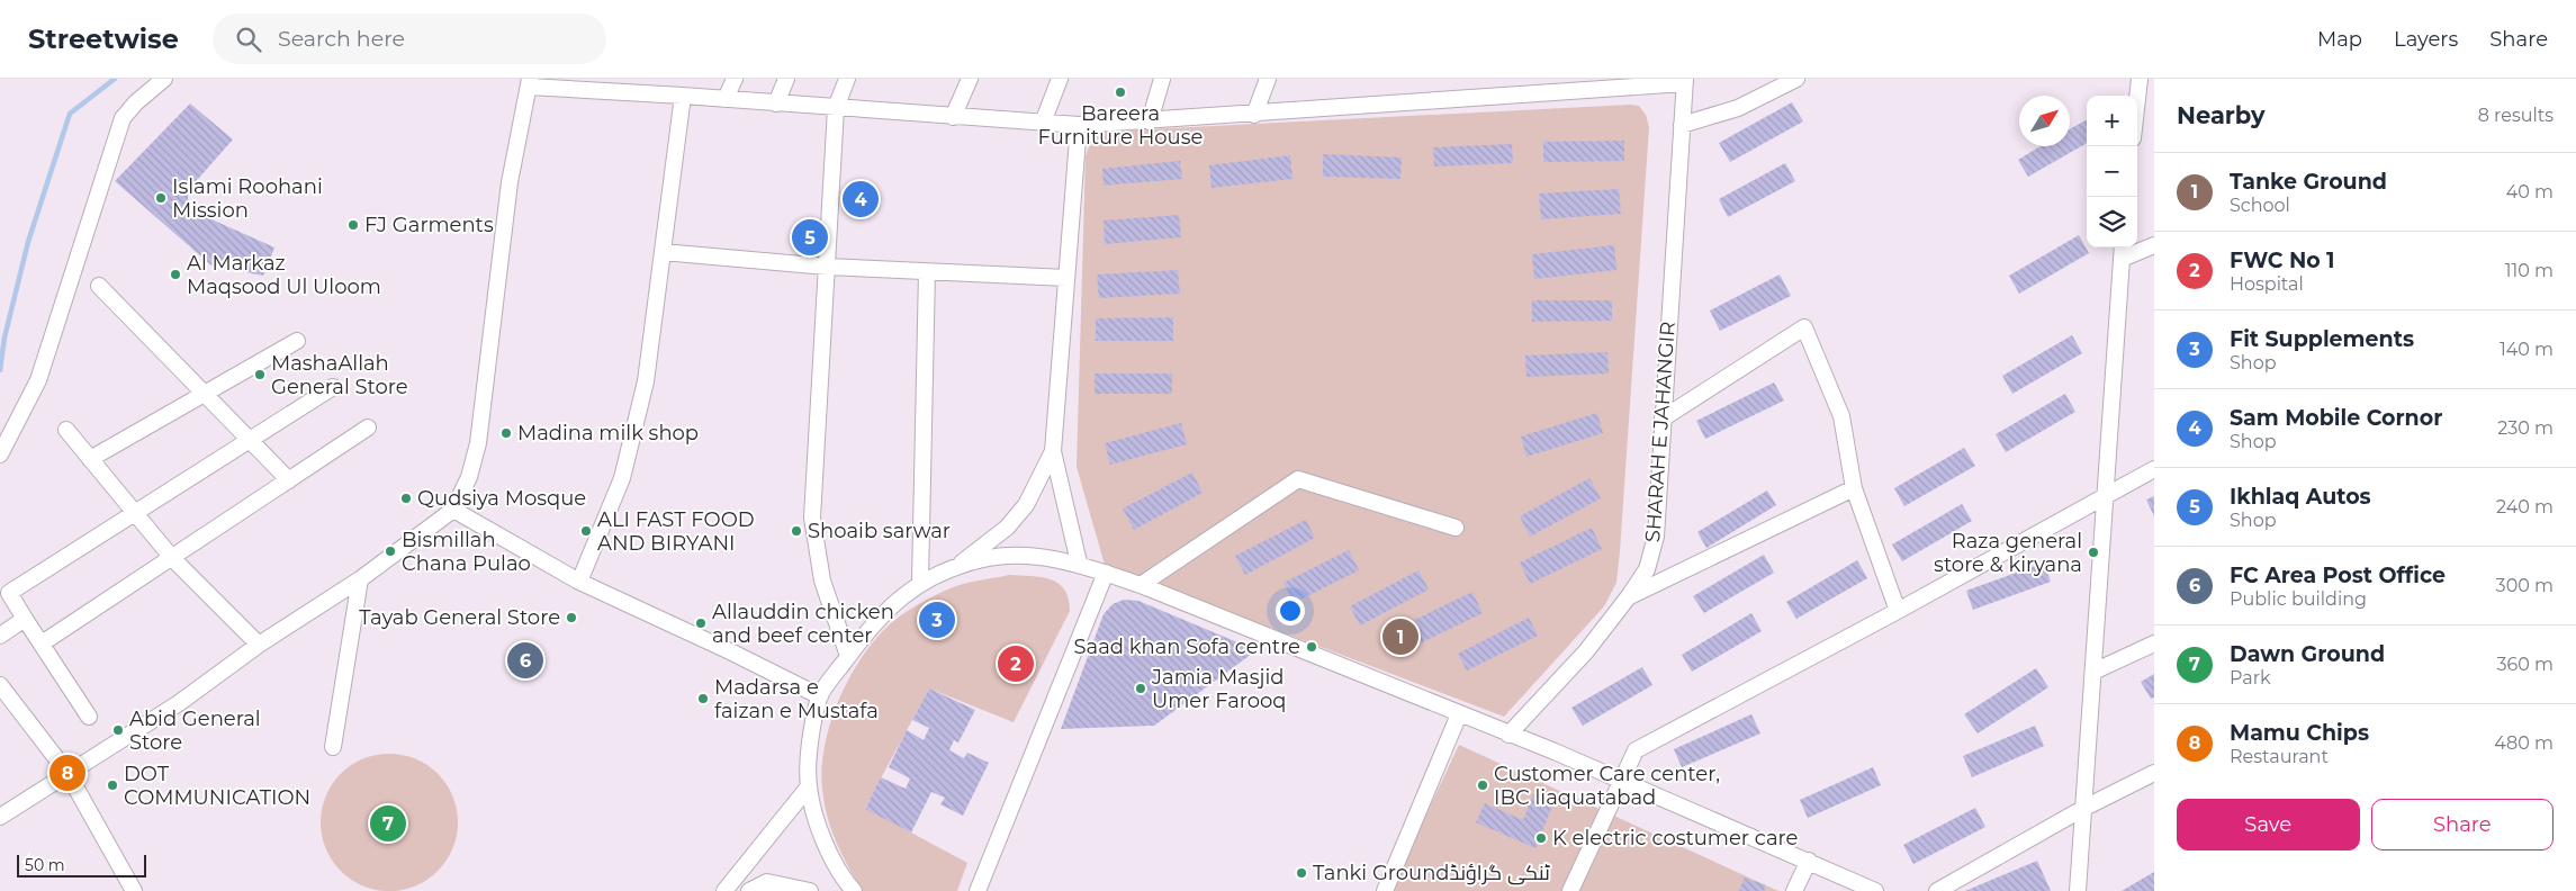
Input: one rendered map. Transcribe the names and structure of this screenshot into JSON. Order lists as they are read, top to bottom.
{
  "streets": {
    "street": ["SHARAH E JAHANGIR"]
  },
  "places": [
    "Bareera Furniture House",
    "Islami Roohani Mission",
    "FJ Garments",
    "Al Markaz Maqsood Ul Uloom",
    "MashaAllah General Store",
    "Madina milk shop",
    "Qudsiya Mosque",
    "ALI FAST FOOD AND BIRYANI",
    "Shoaib sarwar",
    "Bismillah Chana Pulao",
    "Raza general store & kiryana",
    "Tayab General Store",
    "Allauddin chicken and beef center",
    "Saad khan Sofa centre",
    "Jamia Masjid Umer Farooq",
    "Madarsa e faizan e Mustafa",
    "Abid General Store",
    "DOT COMMUNICATION",
    "Customer Care center, IBC liaquatabad",
    "K electric costumer care",
    "Tanki Groundٹنکی گراؤنڈ"
  ],
  "scale_bar": "50 m",
  "north": "top right",
  "page": {
    "header": "Streetwise",
    "search": "Search here",
    "nav": ["Map", "Layers", "Share"],
    "heading": ["Nearby", "8 results"],
    "map_buttons": ["+", "−"],
    "list": [
      {
        "mark": "1",
        "name": "Tanke Ground",
        "note": "School",
        "value": "40 m"
      },
      {
        "mark": "2",
        "name": "FWC No 1",
        "note": "Hospital",
        "value": "110 m"
      },
      {
        "mark": "3",
        "name": "Fit Supplements",
        "note": "Shop",
        "value": "140 m"
      },
      {
        "mark": "4",
        "name": "Sam Mobile Cornor",
        "note": "Shop",
        "value": "230 m"
      },
      {
        "mark": "5",
        "name": "Ikhlaq Autos",
        "note": "Shop",
        "value": "240 m"
      },
      {
        "mark": "6",
        "name": "FC Area Post Office",
        "note": "Public building",
        "value": "300 m"
      },
      {
        "mark": "7",
        "name": "Dawn Ground",
        "note": "Park",
        "value": "360 m"
      },
      {
        "mark": "8",
        "name": "Mamu Chips",
        "note": "Restaurant",
        "value": "480 m"
      }
    ],
    "pins": [
      "4",
      "5",
      "3",
      "1",
      "6",
      "2",
      "8",
      "7"
    ],
    "buttons": ["Save", "Share"],
    "scale": "50 m"
  }
}
